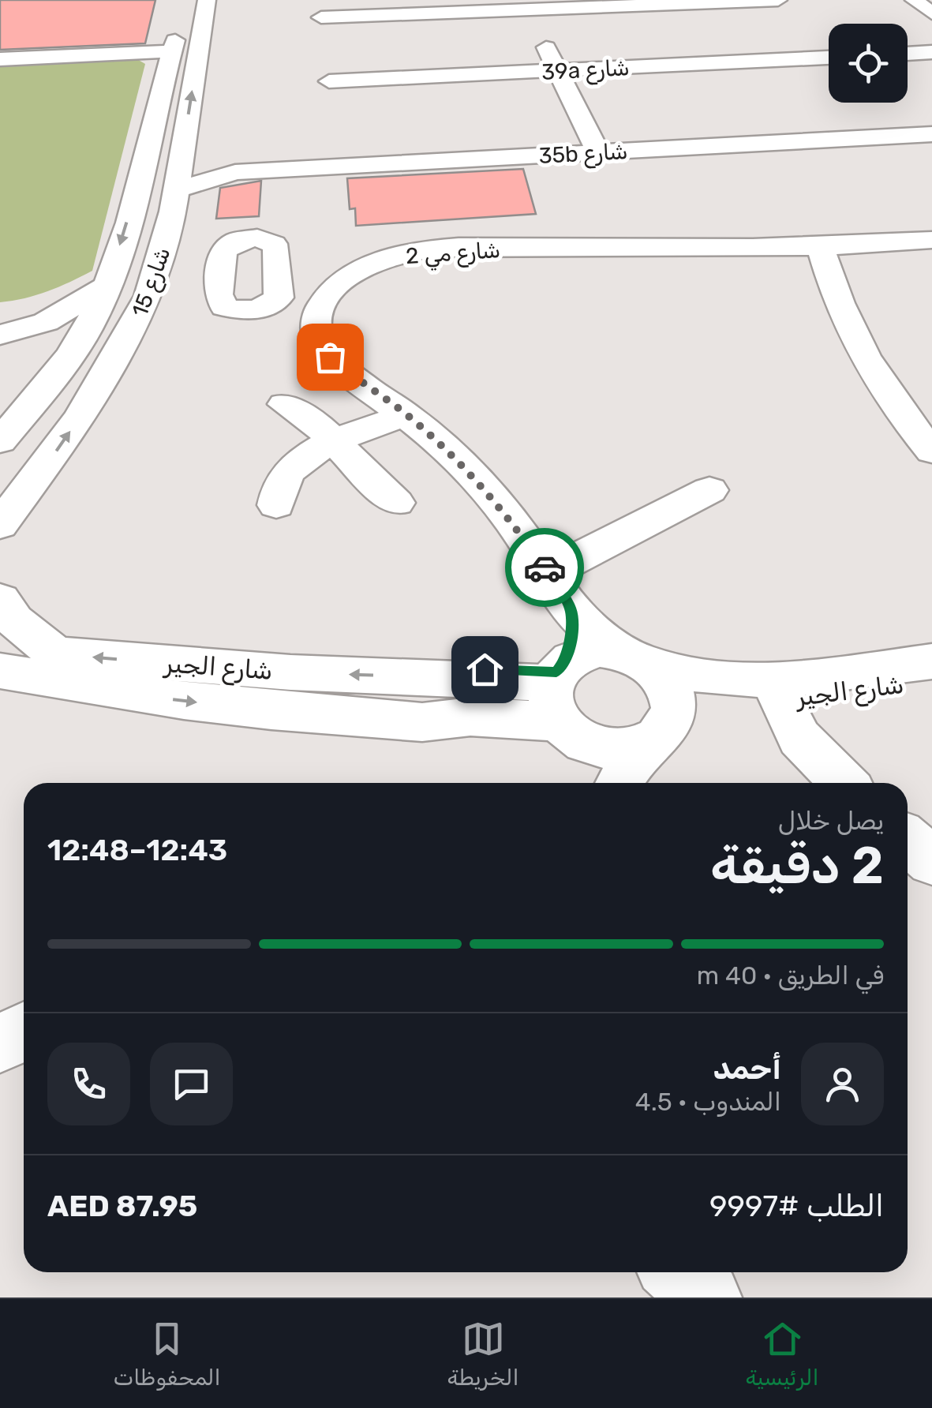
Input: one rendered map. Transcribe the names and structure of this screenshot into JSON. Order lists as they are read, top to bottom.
{
  "streets": {
    "street": [
      "39a شارع",
      "35b شارع",
      "شارع مي 2",
      "شارع 15",
      "شارع الجير"
    ]
  },
  "crossings": [
    ["35b شارع", "شارع 15"]
  ],
  "page": {
    "heading": ["2 دقيقة", "يصل خلال", "12:43–12:48"],
    "panel": [
      "أحمد",
      "المندوب · 4.5",
      "الطلب #9997",
      "AED 87.95"
    ],
    "bar": "في الطريق · 40 m",
    "tabs": ["الرئيسية", "الخريطة", "المحفوظات"]
  }
}
